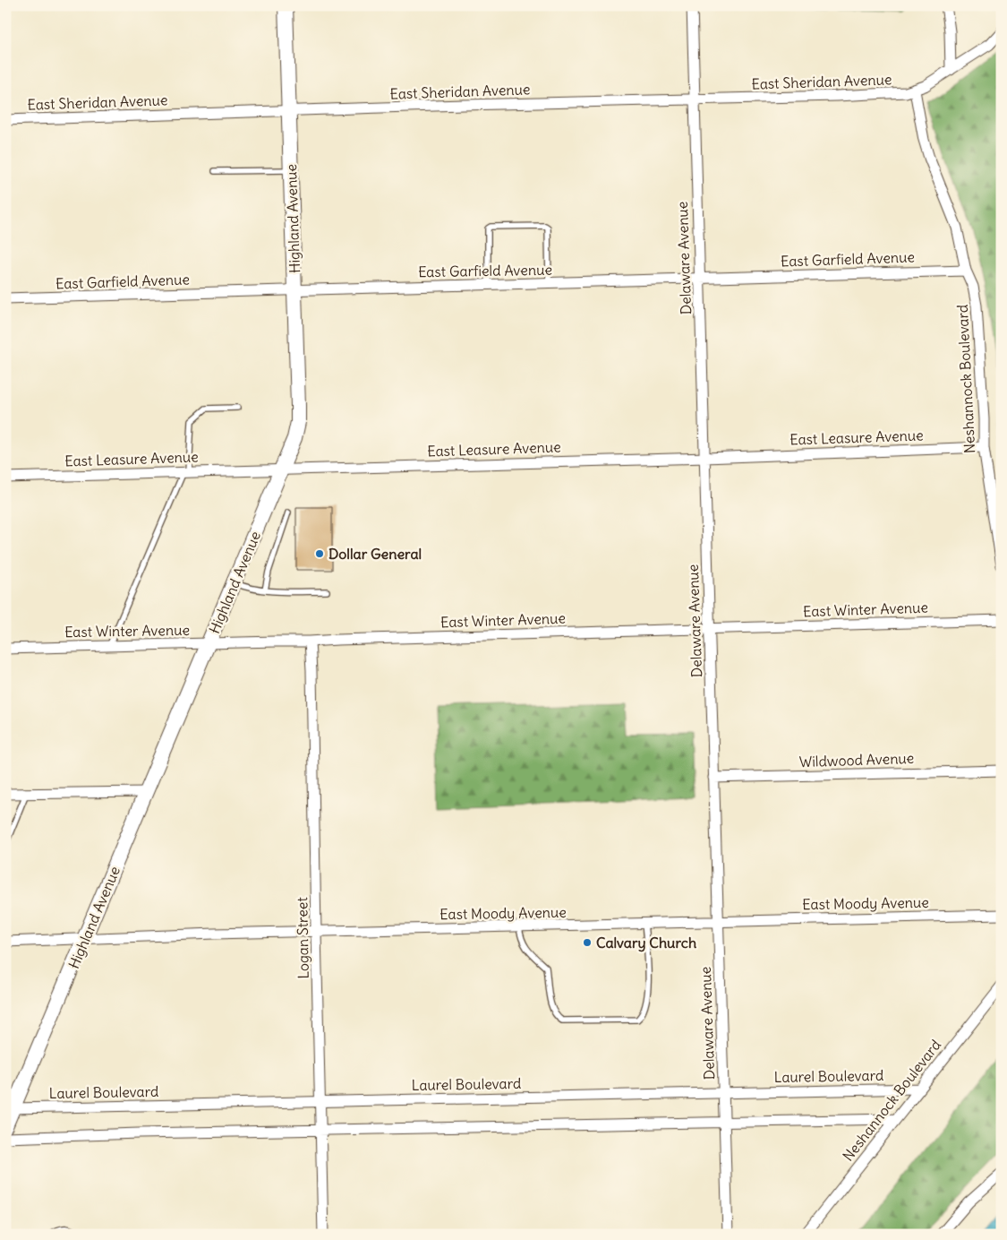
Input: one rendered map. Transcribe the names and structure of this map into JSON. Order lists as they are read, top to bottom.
{
  "streets": {
    "main road": ["Highland Avenue"],
    "street": [
      "East Sheridan Avenue",
      "Delaware Avenue",
      "East Garfield Avenue",
      "Neshannock Boulevard",
      "East Leasure Avenue",
      "East Winter Avenue",
      "Wildwood Avenue",
      "East Moody Avenue",
      "Logan Street",
      "Laurel Boulevard"
    ]
  },
  "crossings": [
    ["East Sheridan Avenue", "Highland Avenue"],
    ["East Sheridan Avenue", "Delaware Avenue"],
    ["East Sheridan Avenue", "Neshannock Boulevard"],
    ["Highland Avenue", "East Garfield Avenue"],
    ["Highland Avenue", "East Leasure Avenue"],
    ["Highland Avenue", "East Winter Avenue"],
    ["Highland Avenue", "East Moody Avenue"],
    ["Highland Avenue", "Laurel Boulevard"],
    ["Delaware Avenue", "East Garfield Avenue"],
    ["Delaware Avenue", "East Leasure Avenue"],
    ["Delaware Avenue", "East Winter Avenue"],
    ["Delaware Avenue", "Wildwood Avenue"],
    ["Delaware Avenue", "East Moody Avenue"],
    ["Delaware Avenue", "Laurel Boulevard"],
    ["East Garfield Avenue", "Neshannock Boulevard"],
    ["Neshannock Boulevard", "East Leasure Avenue"],
    ["Neshannock Boulevard", "Laurel Boulevard"],
    ["East Winter Avenue", "Logan Street"],
    ["East Moody Avenue", "Logan Street"],
    ["Logan Street", "Laurel Boulevard"]
  ],
  "places": ["Dollar General", "Calvary Church"]
}
